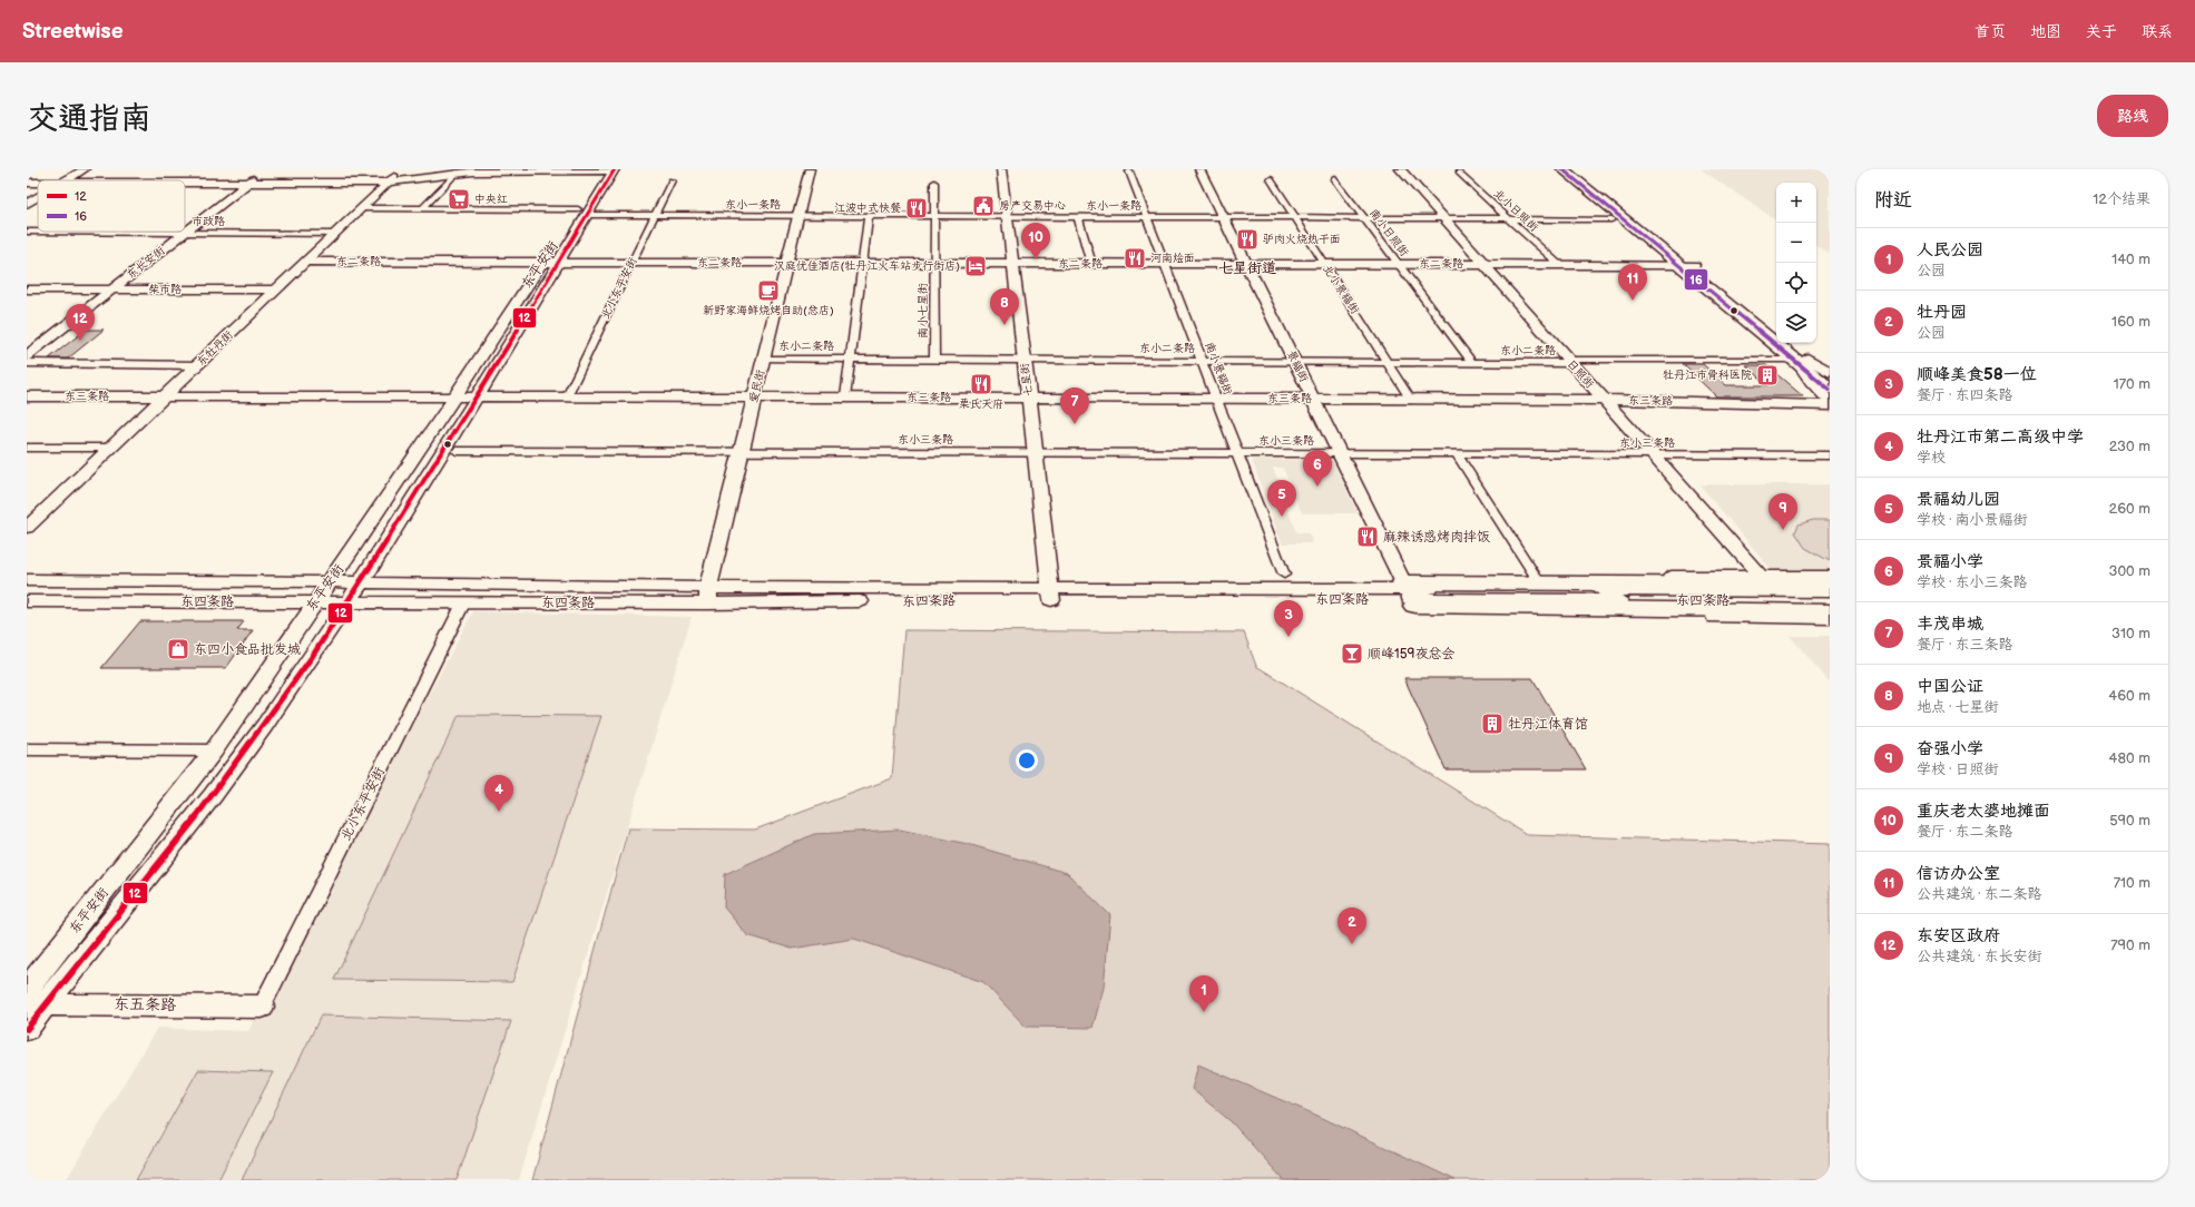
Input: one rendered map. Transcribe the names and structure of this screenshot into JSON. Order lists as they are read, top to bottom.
{
  "streets": {
    "street": [
      "东小一条路",
      "北小日照街",
      "市政路",
      "南小日照街",
      "东二条路",
      "东长安街",
      "东平安街",
      "北小东平安街",
      "柴市路",
      "北小景福街",
      "南小七星街",
      "东小二条路",
      "东牡丹街",
      "景福街",
      "南小景福街",
      "日照街",
      "七星街",
      "爱民街",
      "东三条路",
      "东小三条路",
      "东四条路",
      "东五条路"
    ]
  },
  "crossings": [
    ["东小一条路", "北小日照街"],
    ["东小一条路", "南小日照街"],
    ["东小一条路", "东平安街"],
    ["东小一条路", "北小东平安街"],
    ["东小一条路", "北小景福街"],
    ["东小一条路", "南小七星街"],
    ["东小一条路", "东牡丹街"],
    ["东小一条路", "景福街"],
    ["东小一条路", "南小景福街"],
    ["东小一条路", "日照街"],
    ["东小一条路", "七星街"],
    ["东小一条路", "爱民街"],
    ["北小日照街", "东二条路"],
    ["市政路", "东长安街"],
    ["市政路", "东牡丹街"],
    ["南小日照街", "东二条路"],
    ["南小日照街", "东小二条路"],
    ["东二条路", "东平安街"],
    ["东二条路", "北小东平安街"],
    ["东二条路", "北小景福街"],
    ["东二条路", "南小七星街"],
    ["东二条路", "东牡丹街"],
    ["东二条路", "景福街"],
    ["东二条路", "南小景福街"],
    ["东二条路", "日照街"],
    ["东二条路", "七星街"],
    ["东二条路", "爱民街"],
    ["东长安街", "柴市路"],
    ["东平安街", "东三条路"],
    ["东平安街", "东四条路"],
    ["东平安街", "东五条路"],
    ["北小东平安街", "东三条路"],
    ["北小东平安街", "东四条路"],
    ["北小东平安街", "东五条路"],
    ["柴市路", "东牡丹街"],
    ["北小景福街", "东小二条路"],
    ["北小景福街", "东三条路"],
    ["南小七星街", "东小二条路"],
    ["东小二条路", "景福街"],
    ["东小二条路", "南小景福街"],
    ["东小二条路", "日照街"],
    ["东小二条路", "七星街"],
    ["东小二条路", "爱民街"],
    ["东牡丹街", "东三条路"],
    ["景福街", "东三条路"],
    ["景福街", "东小三条路"],
    ["景福街", "东四条路"],
    ["南小景福街", "东三条路"],
    ["南小景福街", "东小三条路"],
    ["日照街", "东三条路"],
    ["日照街", "东小三条路"],
    ["七星街", "东三条路"],
    ["七星街", "东小三条路"],
    ["七星街", "东四条路"],
    ["爱民街", "东三条路"],
    ["爱民街", "东小三条路"],
    ["爱民街", "东四条路"]
  ],
  "districts": ["七星街道"],
  "places": {
    "supermarket": ["中央红"],
    "public building": ["房产交易中心"],
    "restaurant": [
      "江波中式快餐",
      "驴肉火烧热干面",
      "河南烩面",
      "栗氏天府",
      "麻辣诱惑烤肉拌饭"
    ],
    "hotel": ["汉庭优佳酒店(牡丹江火车站步行街店)"],
    "cafe": ["新野家海鲜烧烤自助(总店)"],
    "building": ["牡丹江市骨科医院", "牡丹江体育馆"],
    "shop": ["东四小食品批发城"],
    "bar": ["顺峰159夜总会"]
  },
  "lines": ["transit line 12", "transit line 16"],
  "legend": ["12", "16"],
  "page": {
    "header": "Streetwise",
    "nav": [
      "首页",
      "地图",
      "关于",
      "联系"
    ],
    "buttons": "路线",
    "title": "交通指南",
    "heading": ["附近", "12个结果"],
    "map_buttons": ["+", "−"],
    "pins": [
      "10",
      "11",
      "8",
      "12",
      "7",
      "6",
      "5",
      "9",
      "3",
      "4",
      "2",
      "1"
    ],
    "list": [
      {
        "mark": "1",
        "name": "人民公园",
        "note": "公园",
        "value": "140 m"
      },
      {
        "mark": "2",
        "name": "牡丹园",
        "note": "公园",
        "value": "160 m"
      },
      {
        "mark": "3",
        "name": "顺峰美食58一位",
        "note": "餐厅 · 东四条路",
        "value": "170 m"
      },
      {
        "mark": "4",
        "name": "牡丹江市第二高级中学",
        "note": "学校",
        "value": "230 m"
      },
      {
        "mark": "5",
        "name": "景福幼儿园",
        "note": "学校 · 南小景福街",
        "value": "260 m"
      },
      {
        "mark": "6",
        "name": "景福小学",
        "note": "学校 · 东小三条路",
        "value": "300 m"
      },
      {
        "mark": "7",
        "name": "丰茂串城",
        "note": "餐厅 · 东三条路",
        "value": "310 m"
      },
      {
        "mark": "8",
        "name": "中国公证",
        "note": "地点 · 七星街",
        "value": "460 m"
      },
      {
        "mark": "9",
        "name": "奋强小学",
        "note": "学校 · 日照街",
        "value": "480 m"
      },
      {
        "mark": "10",
        "name": "重庆老太婆地摊面",
        "note": "餐厅 · 东二条路",
        "value": "590 m"
      },
      {
        "mark": "11",
        "name": "信访办公室",
        "note": "公共建筑 · 东二条路",
        "value": "710 m"
      },
      {
        "mark": "12",
        "name": "东安区政府",
        "note": "公共建筑 · 东长安街",
        "value": "790 m"
      }
    ]
  }
}
